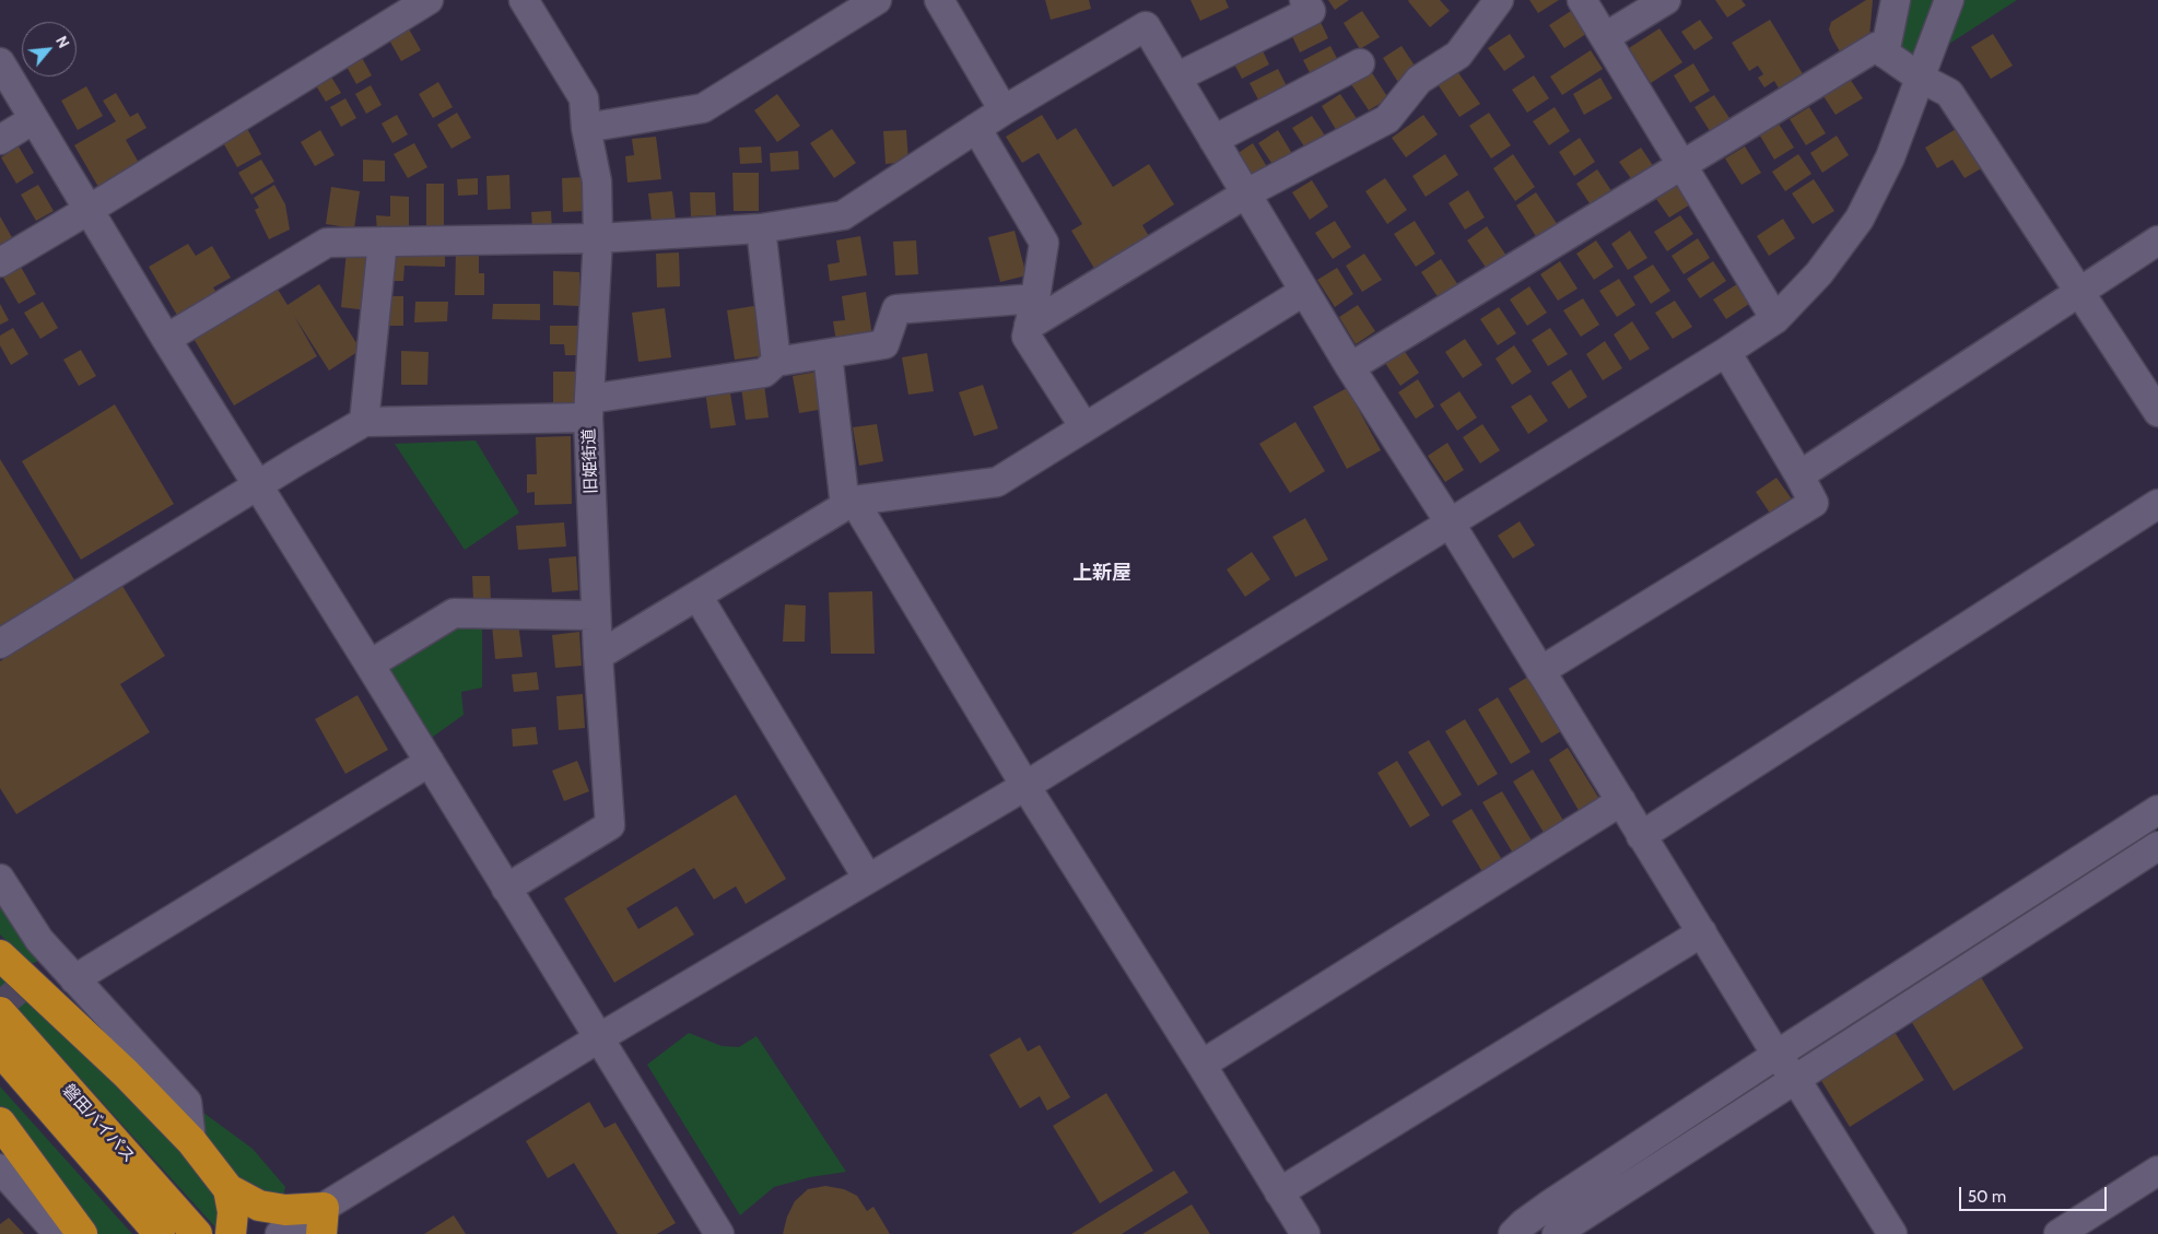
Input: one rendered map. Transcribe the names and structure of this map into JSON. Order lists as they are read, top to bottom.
{
  "streets": {
    "highway": ["磐田バイパス"],
    "street": ["旧姫街道"]
  },
  "districts": ["上新屋"],
  "scale_bar": "50 m",
  "north": "top right"
}
